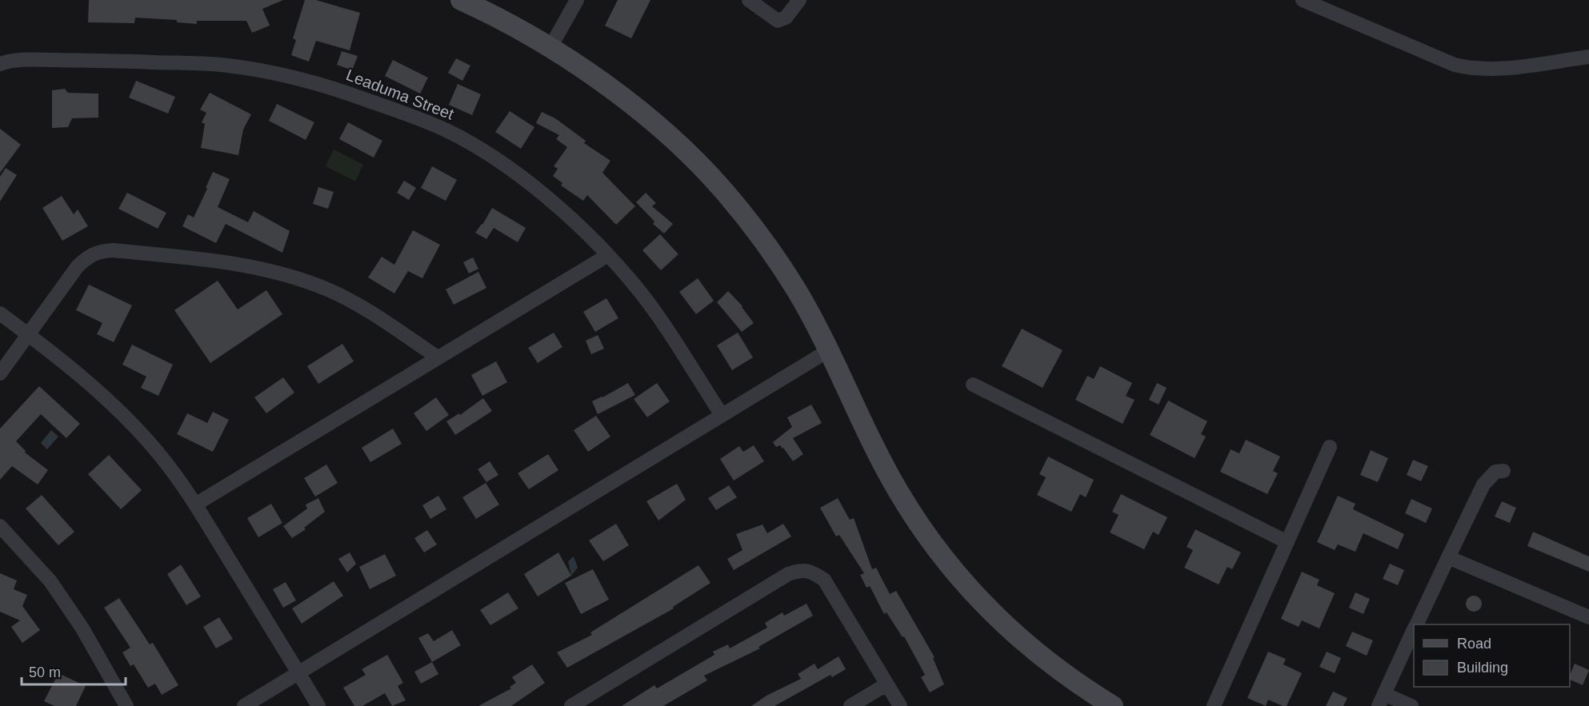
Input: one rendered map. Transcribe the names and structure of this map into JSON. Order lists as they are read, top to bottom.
{
  "streets": {
    "street": ["Leaduma Street"]
  },
  "legend": ["Road", "Building"],
  "scale_bar": "50 m"
}
